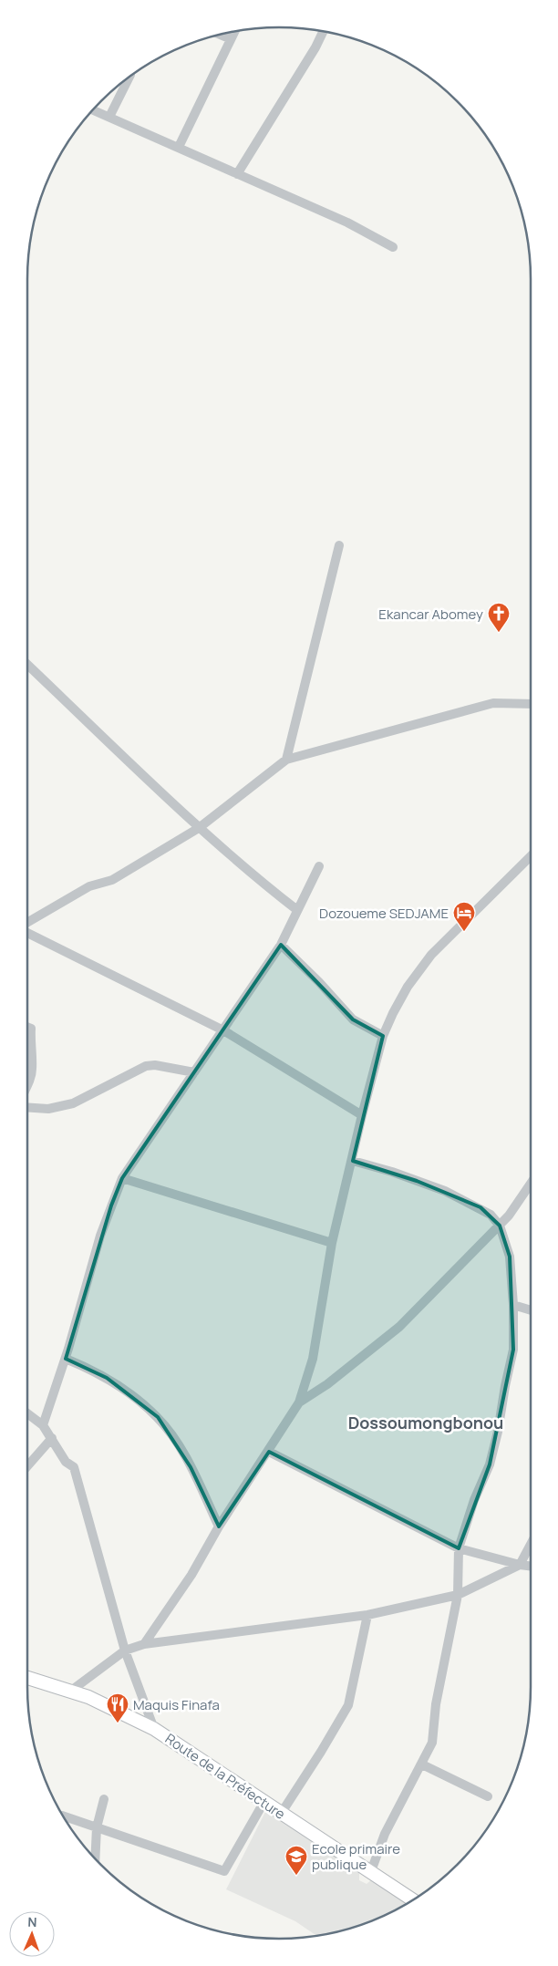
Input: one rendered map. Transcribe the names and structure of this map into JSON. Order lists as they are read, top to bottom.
{
  "streets": {
    "street": ["Route de la Préfecture"]
  },
  "districts": ["Dossoumongbonou"],
  "places": {
    "church": ["Ekancar Abomey"],
    "hotel": ["Dozoueme SEDJAME"],
    "restaurant": ["Maquis Finafa"],
    "school or university": ["Ecole primaire publique"]
  },
  "north": "top"
}
